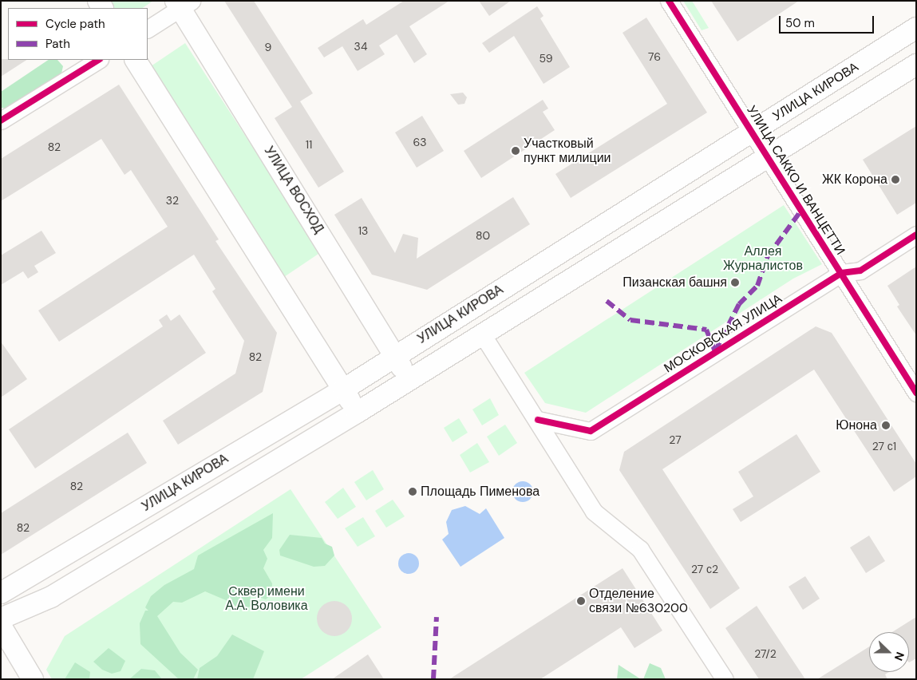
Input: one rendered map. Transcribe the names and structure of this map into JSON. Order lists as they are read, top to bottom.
{
  "streets": {
    "main road": ["УЛИЦА КИРОВА", "УЛИЦА ВОСХОД"],
    "street": ["УЛИЦА САККО И ВАНЦЕТТИ", "МОСКОВСКАЯ УЛИЦА"]
  },
  "crossings": [
    ["УЛИЦА КИРОВА", "УЛИЦА САККО И ВАНЦЕТТИ"],
    ["УЛИЦА КИРОВА", "УЛИЦА ВОСХОД"],
    ["УЛИЦА САККО И ВАНЦЕТТИ", "МОСКОВСКАЯ УЛИЦА"]
  ],
  "parks": ["Аллея Журналистов", "Cквер имени А.А. Воловика"],
  "places": [
    "Участковый пункт милиции",
    "ЖК Корона",
    "Пизанская башня",
    "Юнона",
    "Площадь Пименова",
    "Отделение связи №630200"
  ],
  "house_numbers": [
    "34",
    "9",
    "76",
    "59",
    "63",
    "11",
    "82",
    "32",
    "13",
    "80",
    "82",
    "27",
    "27 с1",
    "82",
    "82",
    "27 с2",
    "27/2"
  ],
  "legend": ["Cycle path", "Path"],
  "scale_bar": "50 m",
  "north": "right"
}
